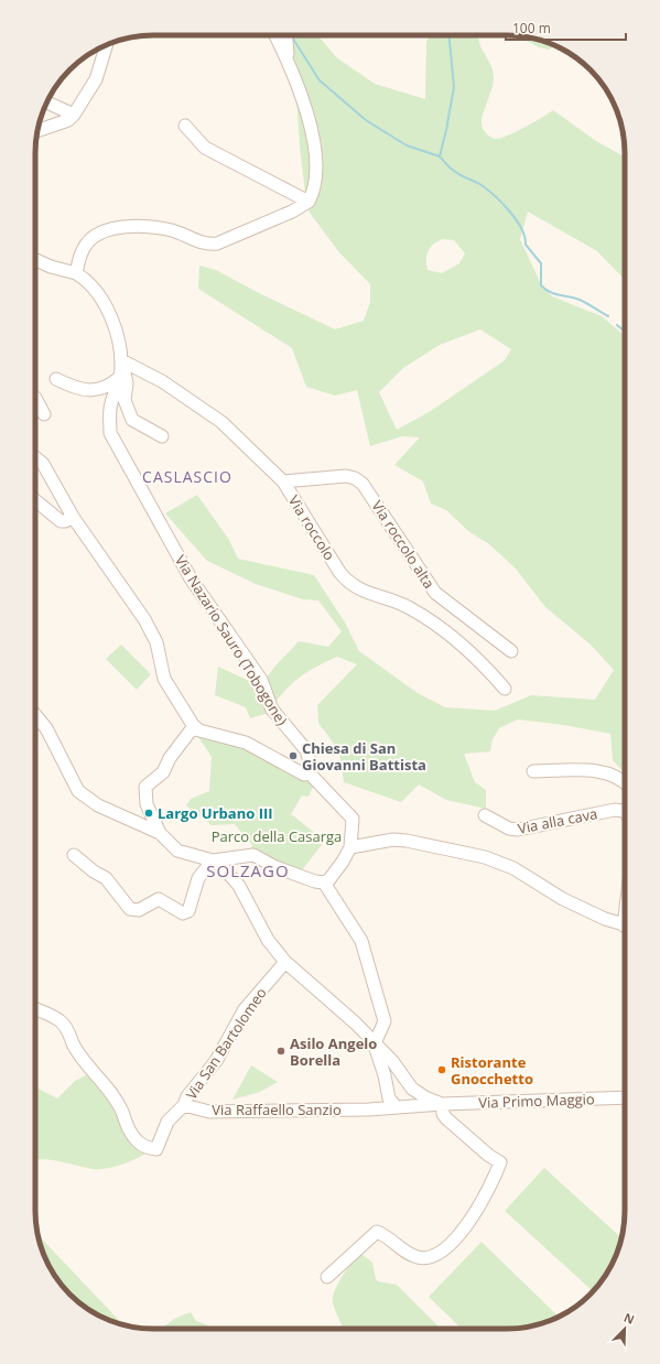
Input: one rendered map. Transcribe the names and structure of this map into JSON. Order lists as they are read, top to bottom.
{
  "streets": {
    "street": [
      "Via roccolo",
      "Via roccolo alta",
      "Via Nazario Sauro (Tobogone)",
      "Via alla cava",
      "Via San Bartolomeo",
      "Via Primo Maggio",
      "Via Raffaello Sanzio"
    ]
  },
  "crossings": [
    ["Via roccolo", "Via roccolo alta"],
    ["Via roccolo", "Via Nazario Sauro (Tobogone)"],
    ["Via San Bartolomeo", "Via Raffaello Sanzio"],
    ["Via Primo Maggio", "Via Raffaello Sanzio"]
  ],
  "districts": ["CASLASCIO", "SOLZAGO"],
  "parks": ["Parco della Casarga"],
  "places": [
    "Chiesa di San Giovanni Battista",
    "Largo Urbano III",
    "Asilo Angelo Borella",
    "Ristorante Gnocchetto"
  ],
  "scale_bar": "100 m",
  "north": "top right"
}
